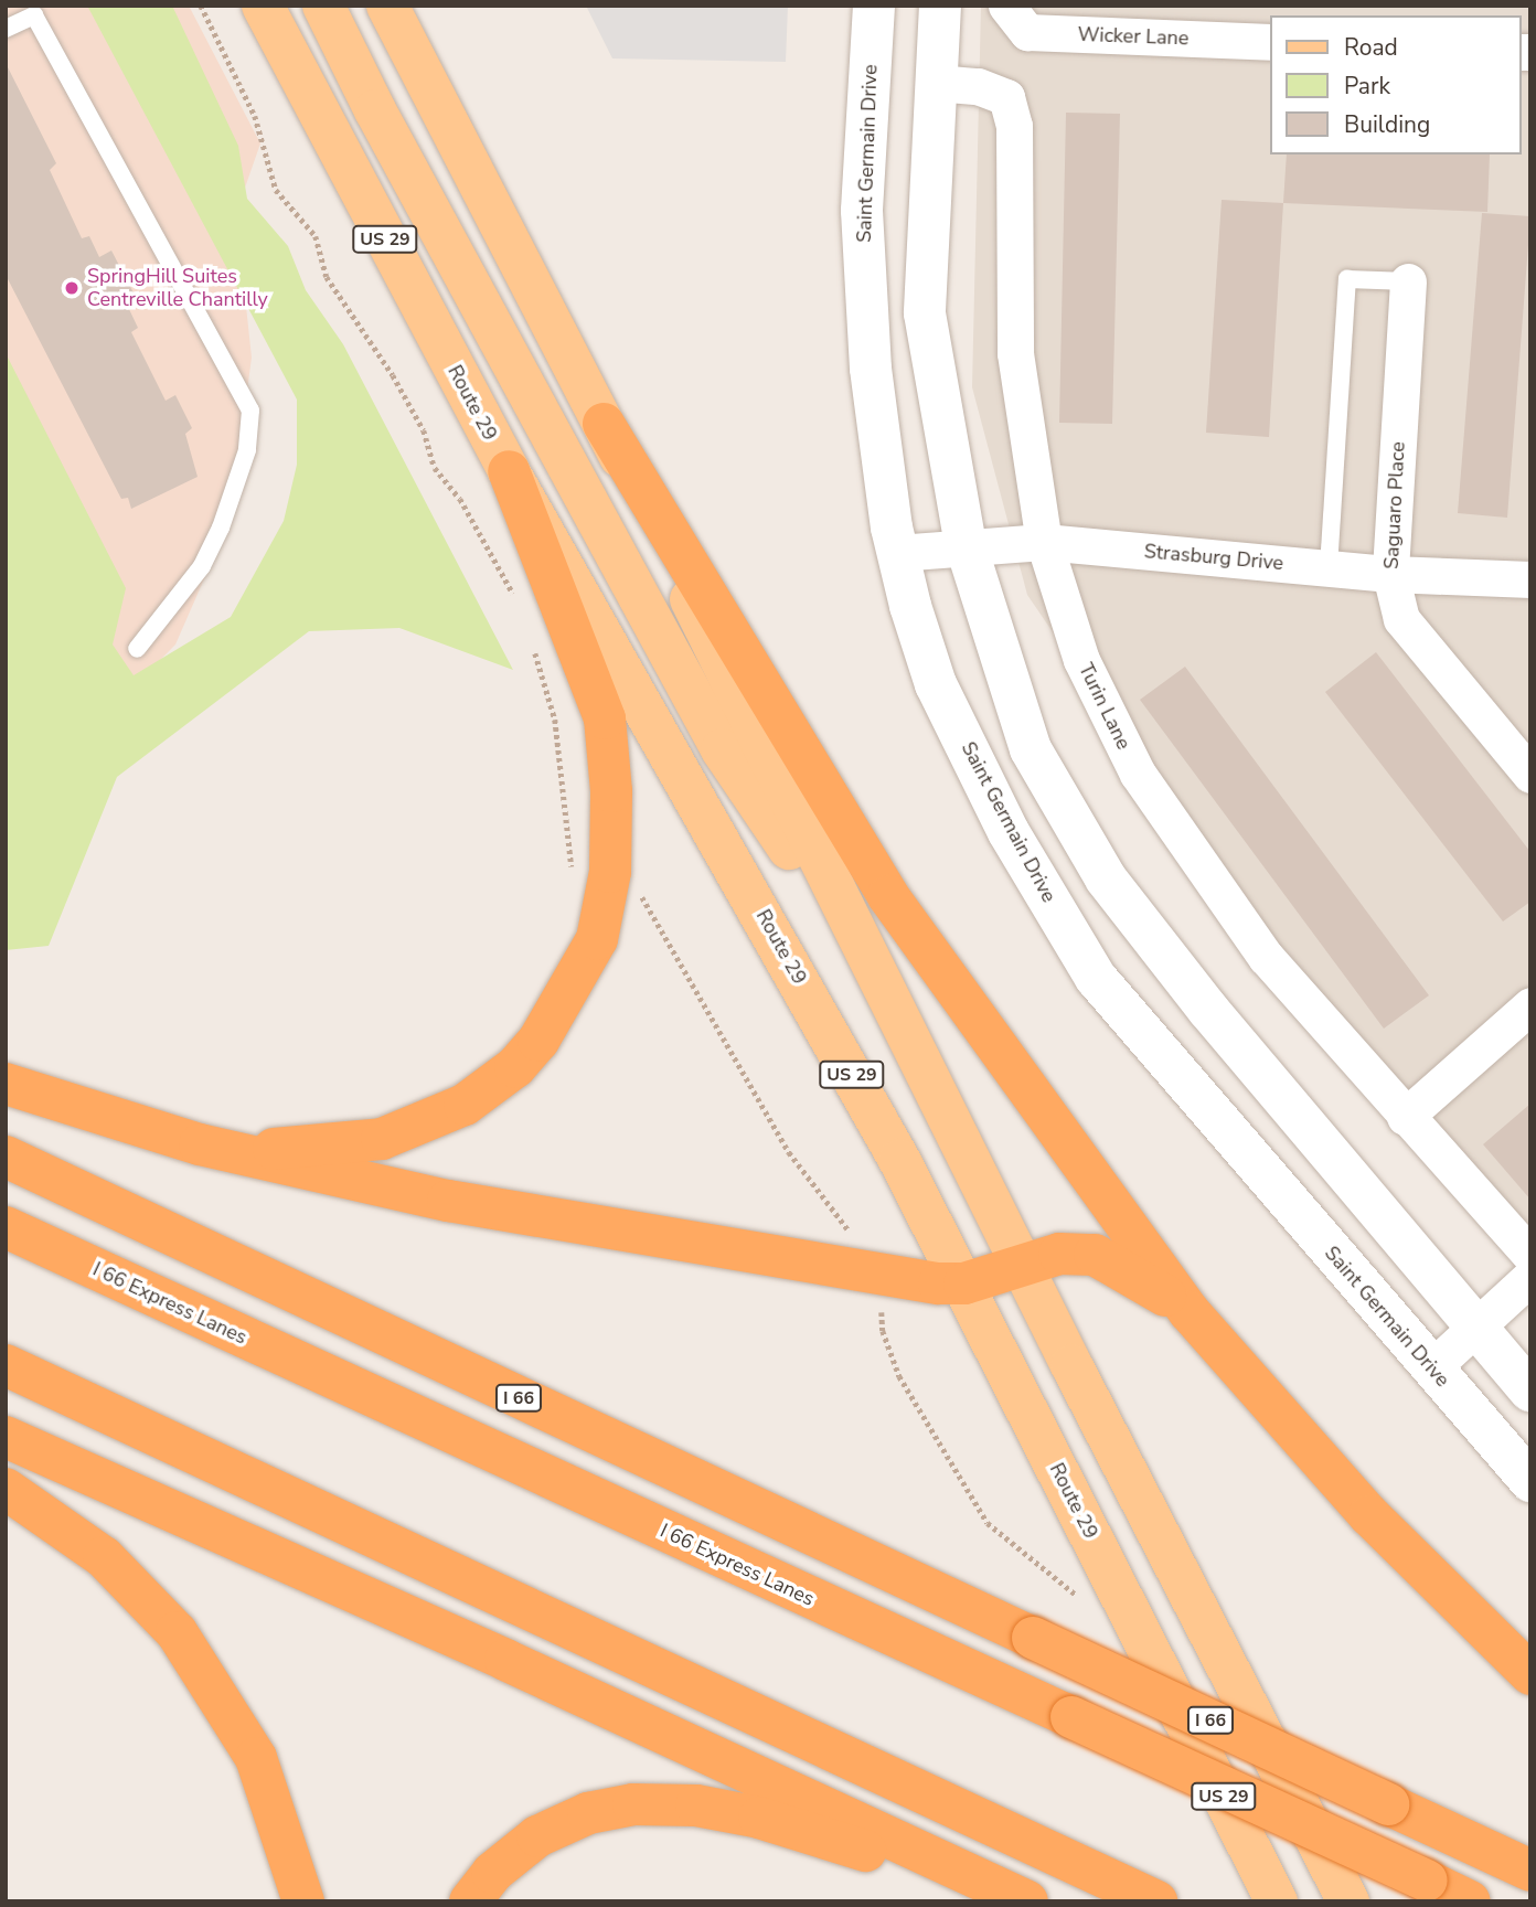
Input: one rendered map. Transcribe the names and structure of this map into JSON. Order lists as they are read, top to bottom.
{
  "streets": {
    "highway": ["I 66 Express Lanes", "I 66"],
    "main road": ["US 29", "Route 29"],
    "street": [
      "Wicker Lane",
      "Saint Germain Drive",
      "Saguaro Place",
      "Strasburg Drive",
      "Turin Lane"
    ]
  },
  "crossings": [
    ["Saint Germain Drive", "Strasburg Drive"],
    ["Saguaro Place", "Strasburg Drive"],
    ["Strasburg Drive", "Turin Lane"]
  ],
  "places": ["SpringHill Suites Centreville Chantilly"],
  "legend": ["Road", "Park", "Building"]
}
